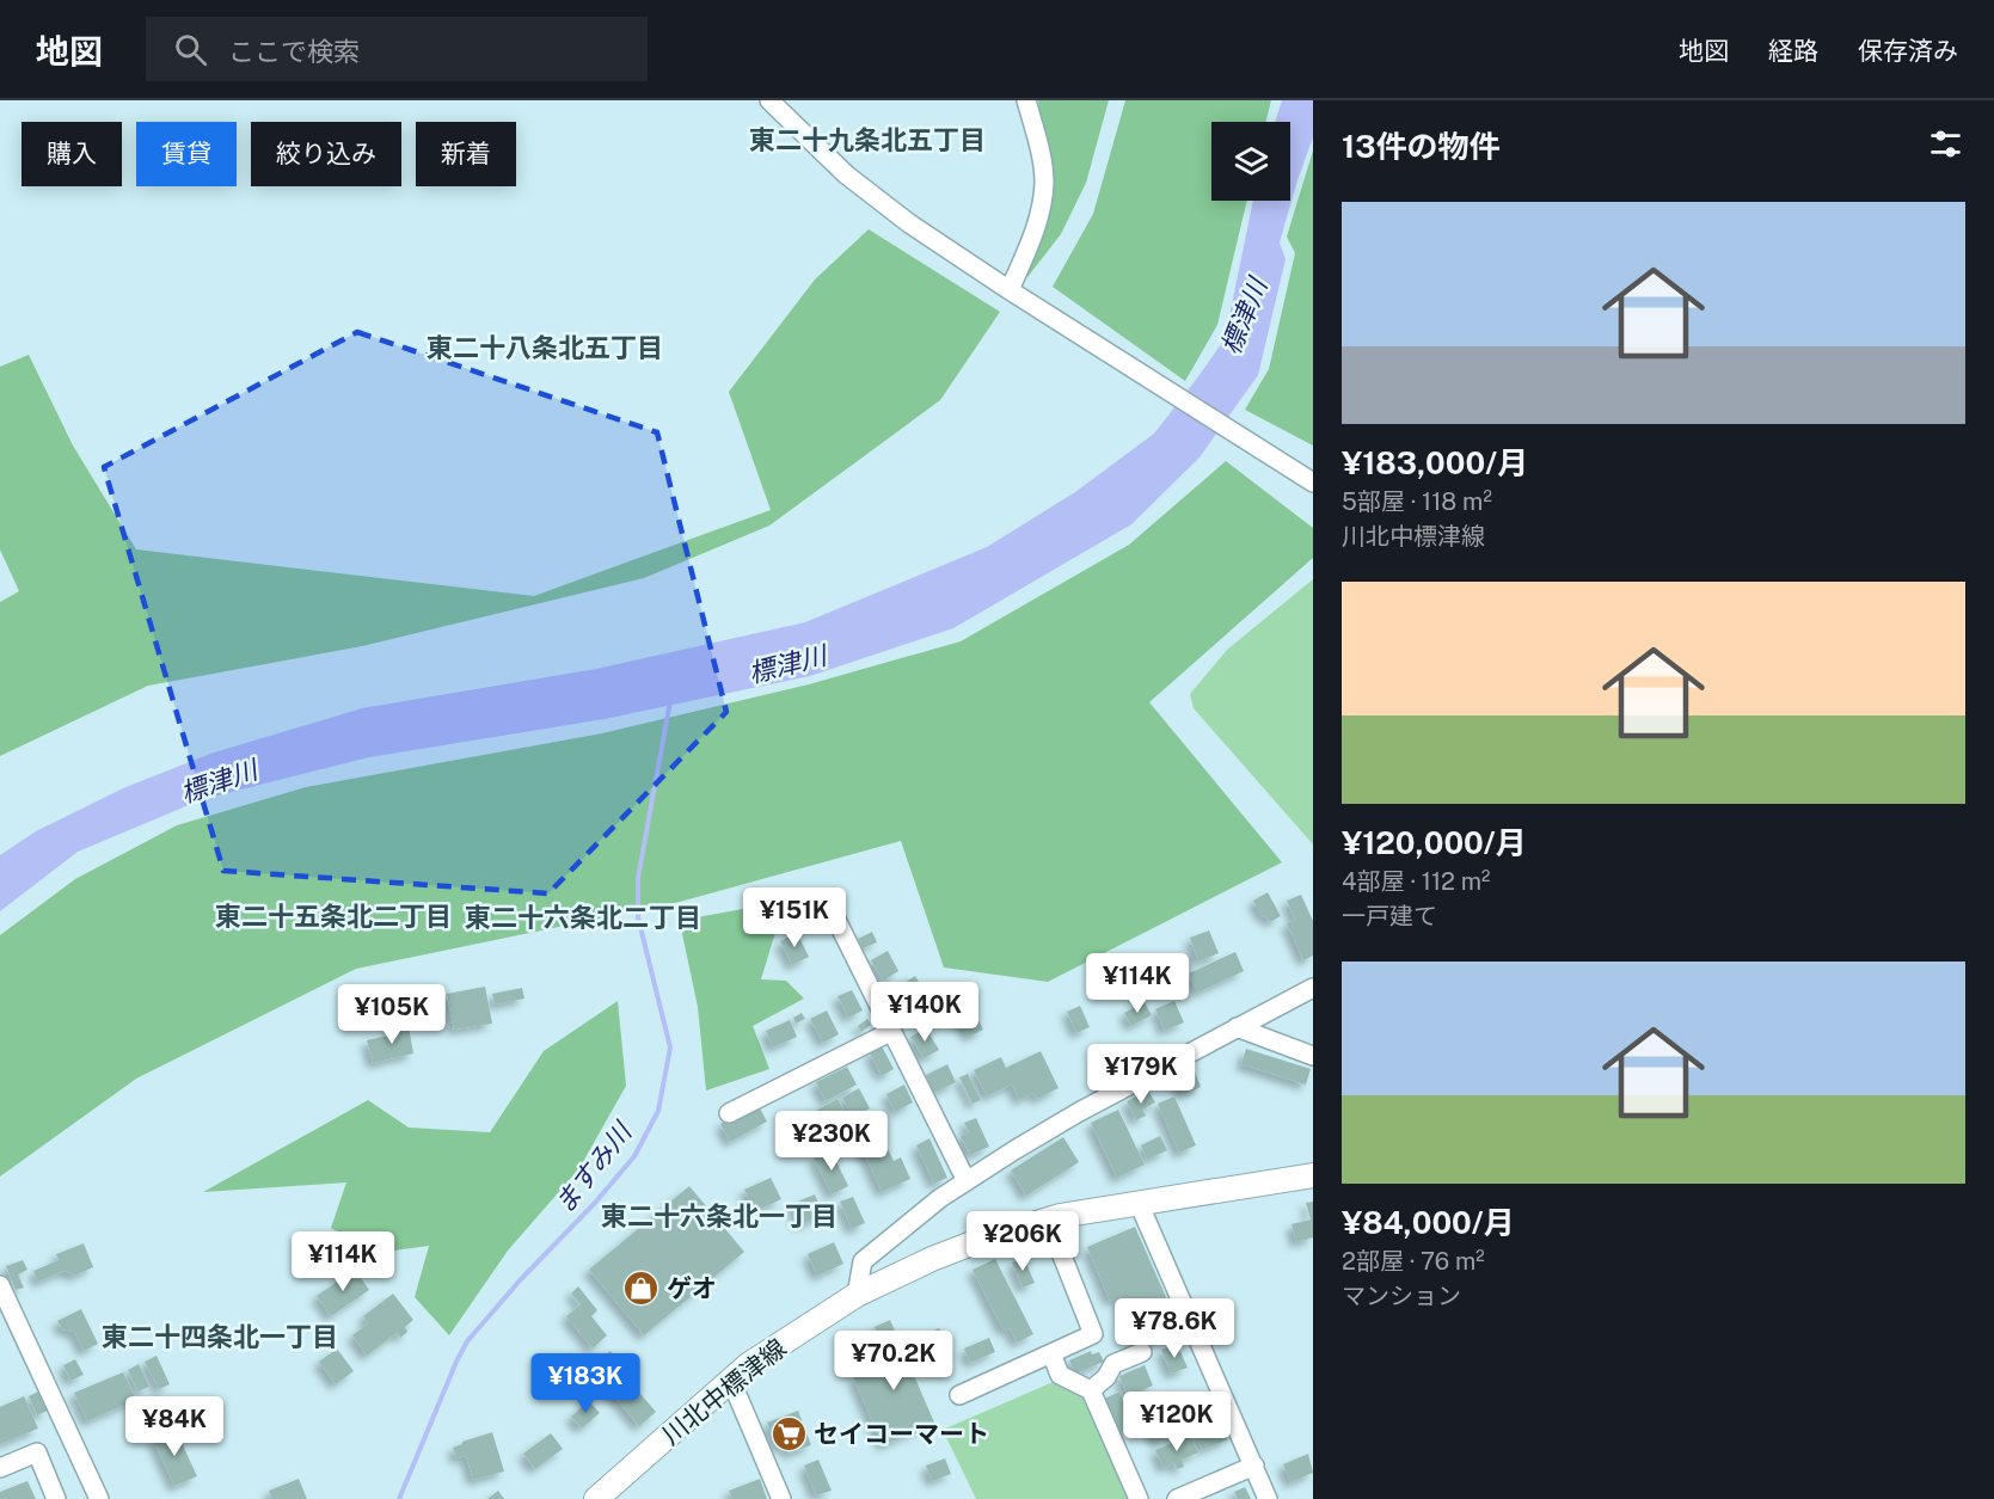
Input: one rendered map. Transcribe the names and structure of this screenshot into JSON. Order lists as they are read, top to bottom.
{
  "streets": {
    "main road": ["川北中標津線"]
  },
  "districts": [
    "東二十九条北五丁目",
    "東二十八条北五丁目",
    "東二十五条北二丁目",
    "東二十六条北二丁目",
    "東二十六条北一丁目",
    "東二十四条北一丁目"
  ],
  "water": ["標津川", "ますみ川"],
  "places": {
    "shop": ["ゲオ"],
    "supermarket": ["セイコーマート"]
  },
  "page": {
    "header": "地図",
    "search": "ここで検索",
    "nav": ["地図", "経路", "保存済み"],
    "heading": "13件の物件",
    "chip": [
      "購入",
      "賃貸",
      "絞り込み",
      "新着"
    ],
    "list": [
      {
        "name": "¥183,000/月",
        "note": "5部屋 · 118 m² · 川北中標津線"
      },
      {
        "name": "¥120,000/月",
        "note": "4部屋 · 112 m² · 一戸建て"
      },
      {
        "name": "¥84,000/月",
        "note": "2部屋 · 76 m² · マンション"
      }
    ],
    "price": [
      "¥151K",
      "¥114K",
      "¥140K",
      "¥105K",
      "¥179K",
      "¥230K",
      "¥206K",
      "¥114K",
      "¥78.6K",
      "¥70.2K",
      "¥183K",
      "¥120K",
      "¥84K"
    ]
  }
}
